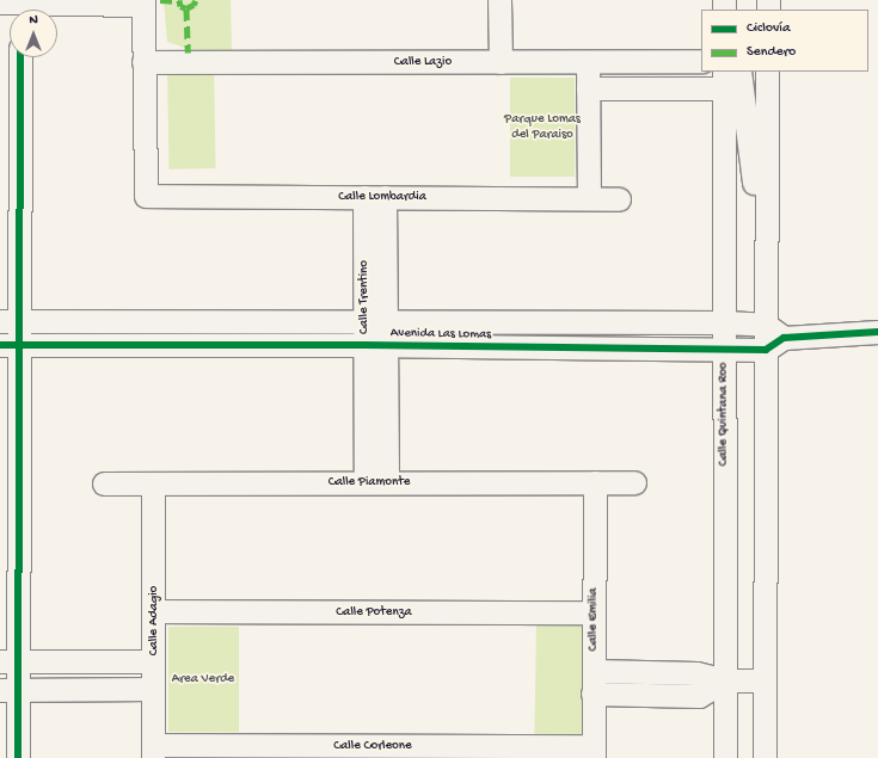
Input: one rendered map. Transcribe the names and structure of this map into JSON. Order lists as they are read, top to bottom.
{
  "streets": {
    "street": [
      "Calle Lazio",
      "Calle Lombardia",
      "Calle Trentino",
      "Avenida Las Lomas",
      "Calle Quintana Roo",
      "Calle Piamonte",
      "Calle Potenza",
      "Calle Emilia",
      "Calle Adagio",
      "Calle Corleone"
    ]
  },
  "crossings": [
    ["Calle Lazio", "Calle Lombardia"],
    ["Calle Lombardia", "Calle Trentino"],
    ["Calle Trentino", "Avenida Las Lomas"],
    ["Calle Trentino", "Calle Piamonte"],
    ["Avenida Las Lomas", "Calle Quintana Roo"],
    ["Calle Piamonte", "Calle Emilia"],
    ["Calle Piamonte", "Calle Adagio"],
    ["Calle Potenza", "Calle Emilia"],
    ["Calle Potenza", "Calle Adagio"],
    ["Calle Emilia", "Calle Corleone"],
    ["Calle Adagio", "Calle Corleone"]
  ],
  "parks": ["Parque Lomas del Paraiso", "Area Verde"],
  "legend": ["Ciclovía", "Sendero"],
  "north": "top"
}
